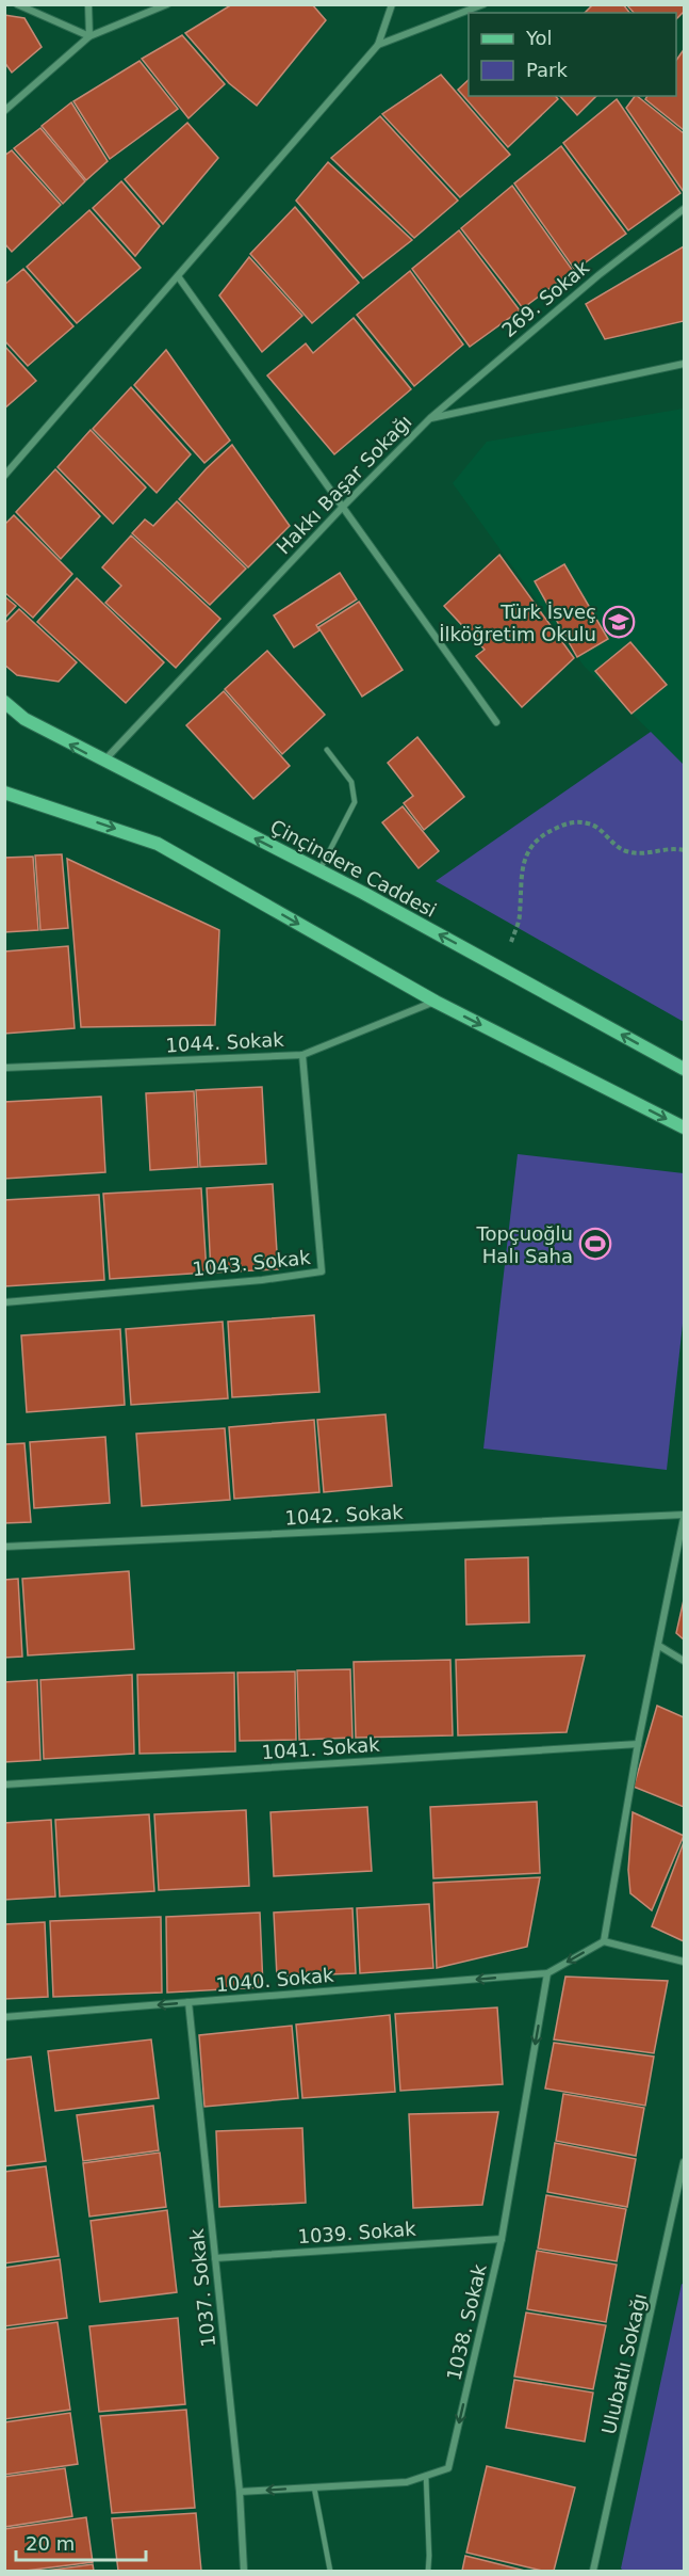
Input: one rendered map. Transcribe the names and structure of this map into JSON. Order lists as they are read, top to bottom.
{
  "streets": {
    "main road": ["Çinçindere Caddesi"],
    "street": [
      "269. Sokak",
      "Hakkı Başar Sokağı",
      "1044. Sokak",
      "1043. Sokak",
      "1042. Sokak",
      "1041. Sokak",
      "1040. Sokak",
      "1039. Sokak",
      "1037. Sokak",
      "1038. Sokak",
      "Ulubatlı Sokağı"
    ]
  },
  "crossings": [
    ["269. Sokak", "Hakkı Başar Sokağı"],
    ["Hakkı Başar Sokağı", "Çinçindere Caddesi"],
    ["1044. Sokak", "1043. Sokak"],
    ["1040. Sokak", "1037. Sokak"],
    ["1040. Sokak", "1038. Sokak"],
    ["1039. Sokak", "1037. Sokak"],
    ["1039. Sokak", "1038. Sokak"],
    ["1037. Sokak", "1038. Sokak"]
  ],
  "one_way": ["1040. Sokak", "1038. Sokak"],
  "places": {
    "school or university": ["Türk İsveç İlköğretim Okulu"],
    "sports": ["Topçuoğlu Halı Saha"]
  },
  "legend": ["Yol", "Park"],
  "scale_bar": "20 m"
}
